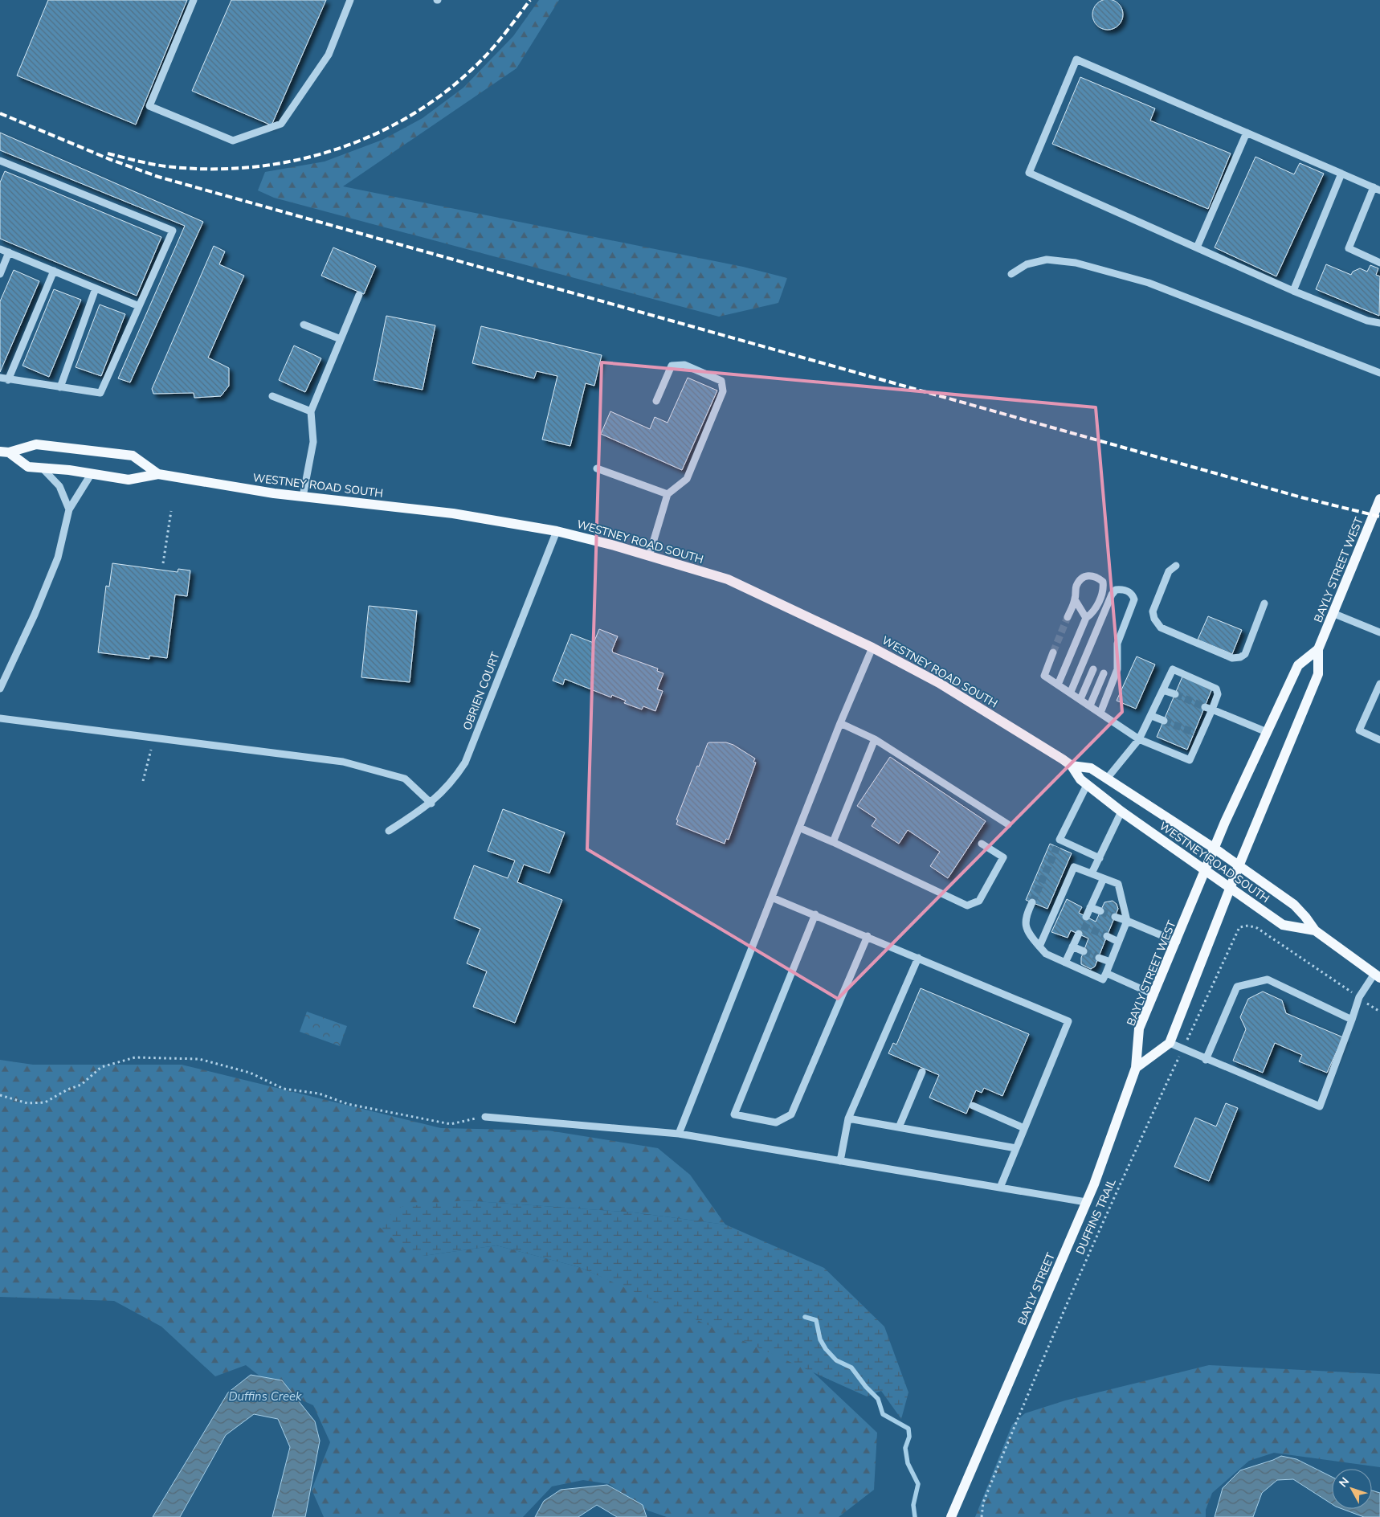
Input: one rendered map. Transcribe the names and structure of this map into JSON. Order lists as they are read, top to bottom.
{
  "streets": {
    "main road": ["WESTNEY ROAD SOUTH", "BAYLY STREET WEST", "BAYLY STREET"],
    "street": ["OBRIEN COURT"],
    "path": ["DUFFINS TRAIL"]
  },
  "crossings": [
    ["WESTNEY ROAD SOUTH", "BAYLY STREET WEST"],
    ["WESTNEY ROAD SOUTH", "OBRIEN COURT"],
    ["BAYLY STREET WEST", "BAYLY STREET"]
  ],
  "water": ["Duffins Creek"],
  "north": "top left"
}
